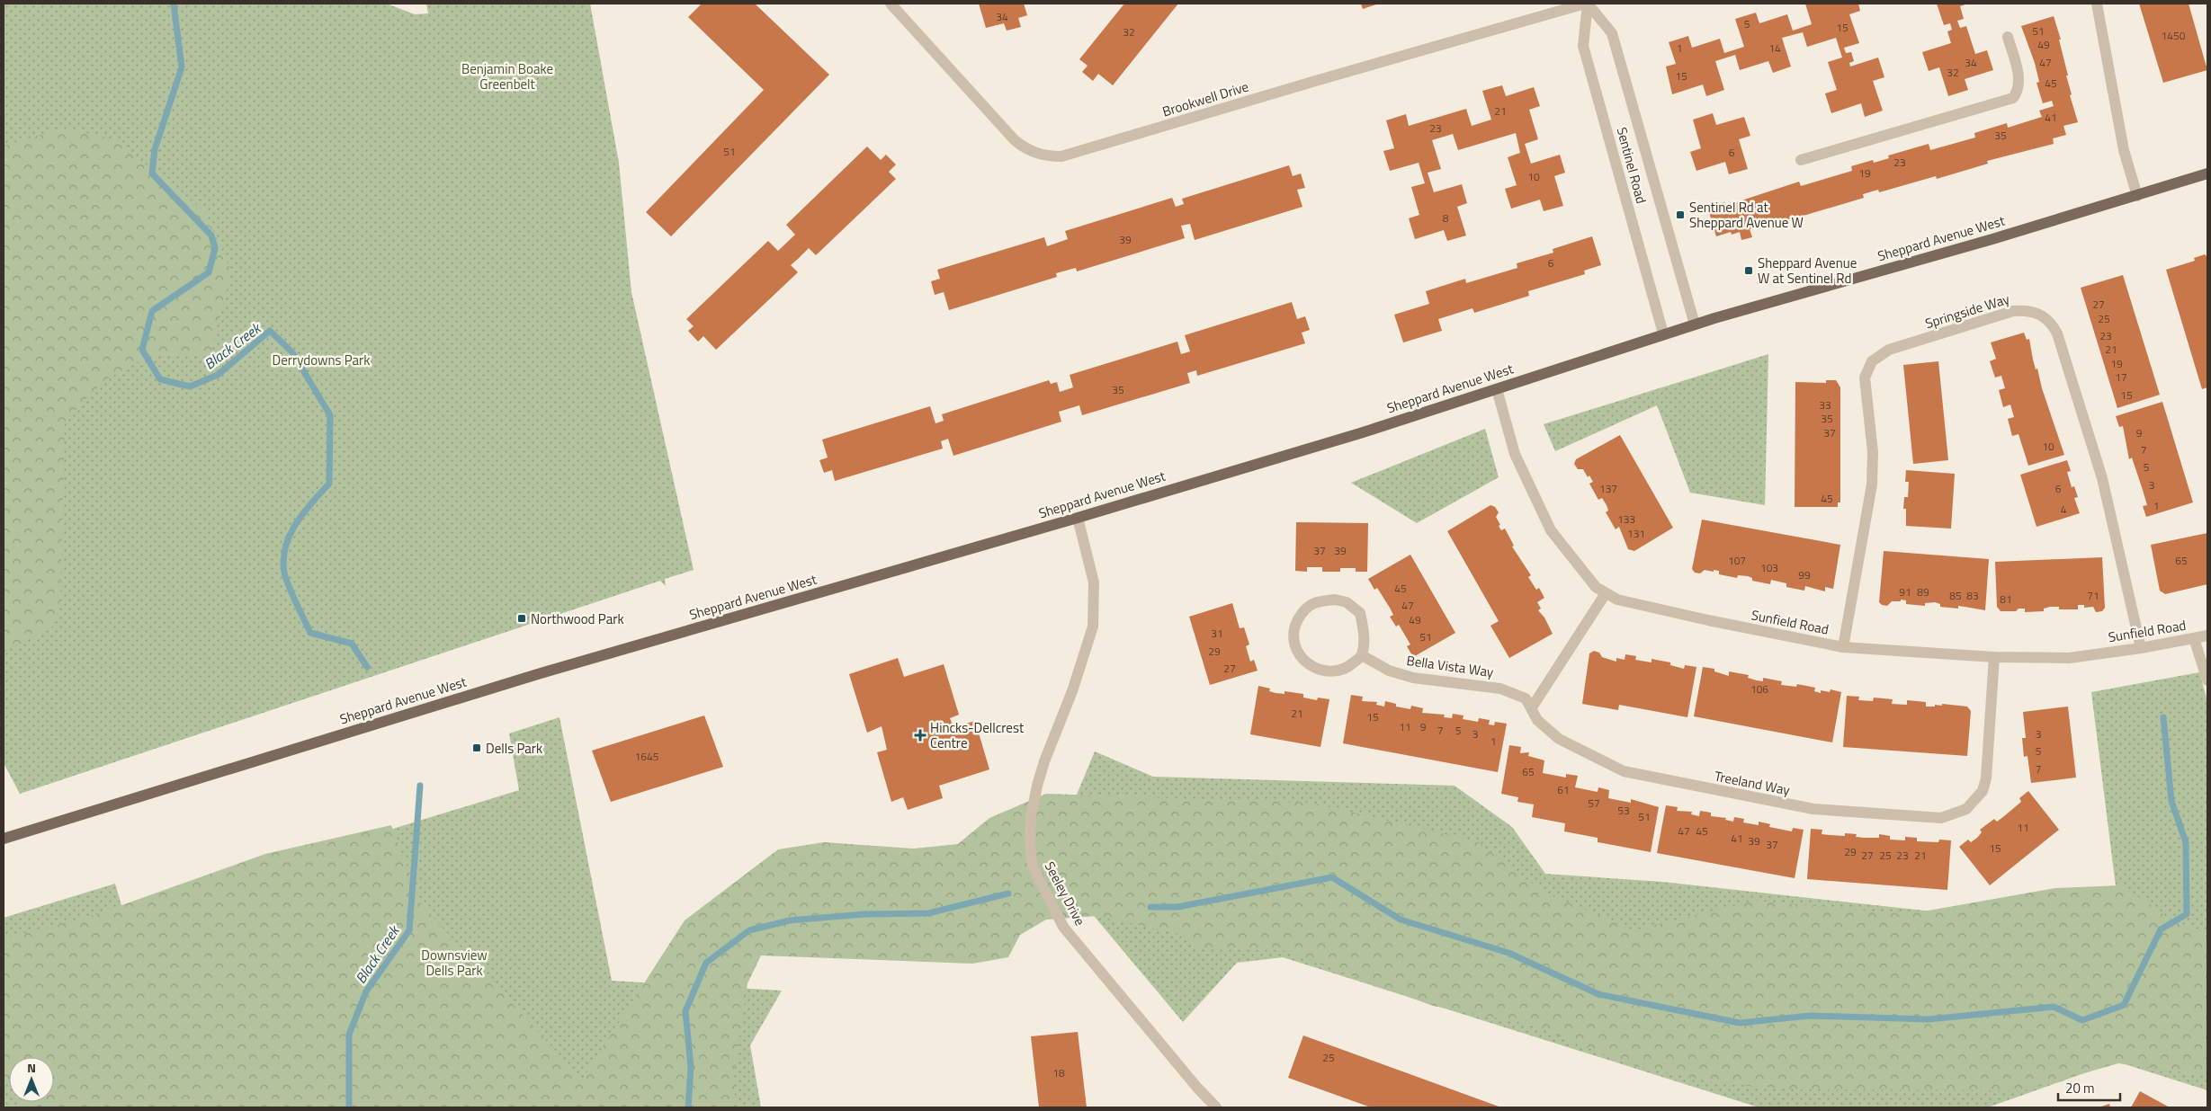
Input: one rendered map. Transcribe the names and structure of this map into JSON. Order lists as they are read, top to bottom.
{
  "streets": {
    "main road": ["Sheppard Avenue West"],
    "street": [
      "Brookwell Drive",
      "Sentinel Road",
      "Springside Way",
      "Sunfield Road",
      "Bella Vista Way",
      "Treeland Way",
      "Seeley Drive"
    ]
  },
  "crossings": [
    ["Brookwell Drive", "Sentinel Road"],
    ["Sentinel Road", "Sheppard Avenue West"],
    ["Sheppard Avenue West", "Sunfield Road"],
    ["Sheppard Avenue West", "Seeley Drive"],
    ["Springside Way", "Sunfield Road"],
    ["Sunfield Road", "Treeland Way"],
    ["Bella Vista Way", "Treeland Way"]
  ],
  "water": ["Black Creek"],
  "parks": ["Benjamin Boake Greenbelt", "Derrydowns Park", "Downsview Dells Park"],
  "places": {
    "transit": [
      "Sentinel Rd at Sheppard Avenue W",
      "Sheppard Avenue W at Sentinel Rd",
      "Northwood Park",
      "Dells Park"
    ],
    "health": ["Hincks-Dellcrest Centre"]
  },
  "house_numbers": [
    "34",
    "5",
    "15",
    "51",
    "32",
    "1450",
    "49",
    "1",
    "14",
    "34",
    "47",
    "32",
    "15",
    "45",
    "21",
    "41",
    "23",
    "35",
    "51",
    "6",
    "23",
    "19",
    "10",
    "8",
    "39",
    "6",
    "27",
    "25",
    "23",
    "21",
    "19",
    "17",
    "35",
    "15",
    "33",
    "35",
    "37",
    "9",
    "10",
    "7",
    "5",
    "3",
    "137",
    "6",
    "45",
    "1",
    "4",
    "133",
    "131",
    "37",
    "39",
    "107",
    "65",
    "103",
    "99",
    "45",
    "91",
    "89",
    "85",
    "83",
    "71",
    "81",
    "47",
    "49",
    "31",
    "51",
    "29",
    "27",
    "106",
    "21",
    "15",
    "11",
    "9",
    "7",
    "5",
    "3",
    "3",
    "1",
    "5",
    "1645",
    "7",
    "65",
    "61",
    "57",
    "53",
    "51",
    "11",
    "47",
    "45",
    "41",
    "39",
    "37",
    "15",
    "29",
    "27",
    "25",
    "23",
    "21",
    "25",
    "18"
  ],
  "scale_bar": "20 m",
  "north": "top"
}
